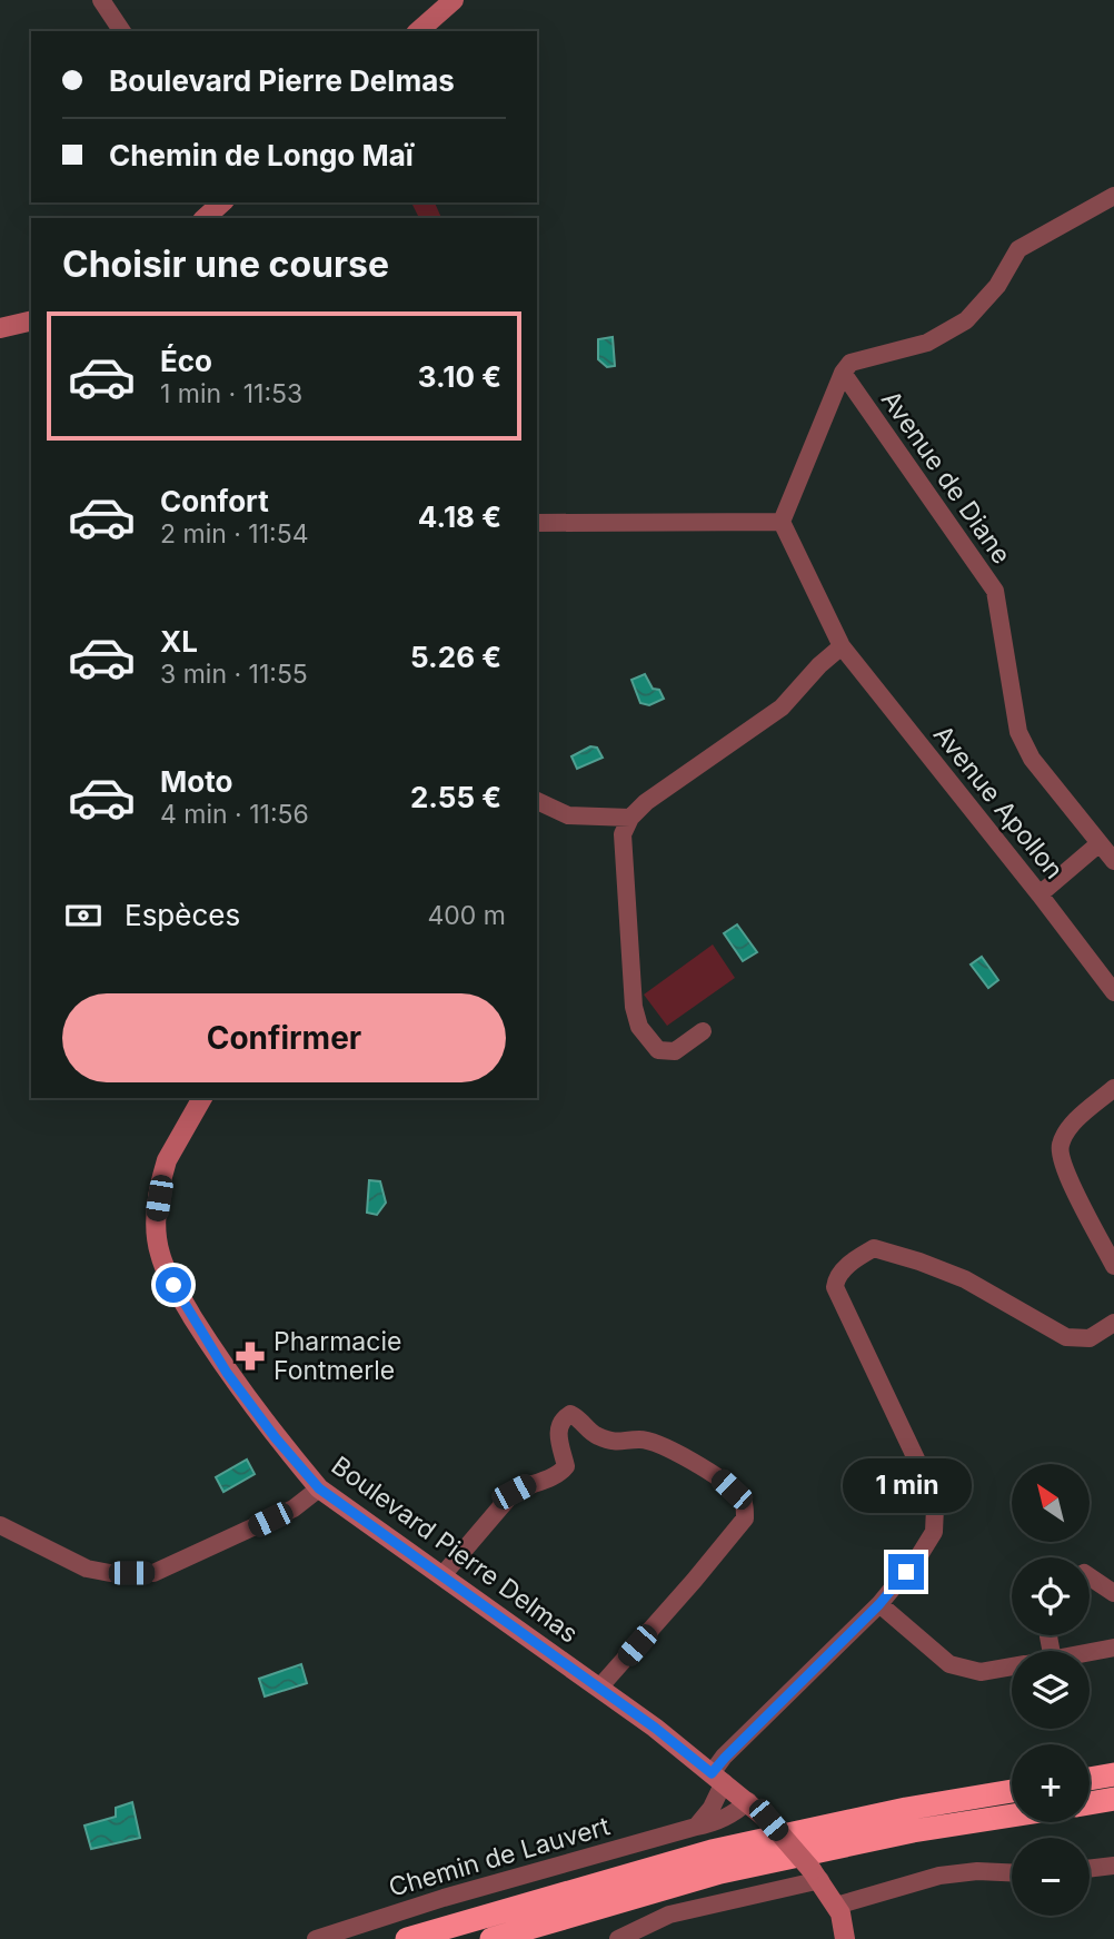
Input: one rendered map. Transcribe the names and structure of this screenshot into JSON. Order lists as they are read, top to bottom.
{
  "streets": {
    "street": [
      "Avenue de Diane",
      "Avenue Apollon",
      "Boulevard Pierre Delmas",
      "Chemin de Lauvert"
    ]
  },
  "crossings": [
    ["Boulevard Pierre Delmas", "Chemin de Lauvert"]
  ],
  "places": {
    "pharmacy": ["Pharmacie Fontmerle"]
  },
  "north": "top left",
  "page": {
    "banner": ["Boulevard Pierre Delmas", "Chemin de Longo Maï"],
    "heading": "Choisir une course",
    "list": [
      {
        "name": "Éco",
        "note": "1 min · 11:53",
        "value": "3.10 €"
      },
      {
        "name": "Confort",
        "note": "2 min · 11:54",
        "value": "4.18 €"
      },
      {
        "name": "XL",
        "note": "3 min · 11:55",
        "value": "5.26 €"
      },
      {
        "name": "Moto",
        "note": "4 min · 11:56",
        "value": "2.55 €"
      }
    ],
    "pay": ["Espèces", "400 m"],
    "buttons": "Confirmer",
    "bubble": "1 min",
    "map_buttons": ["+", "−"]
  }
}
